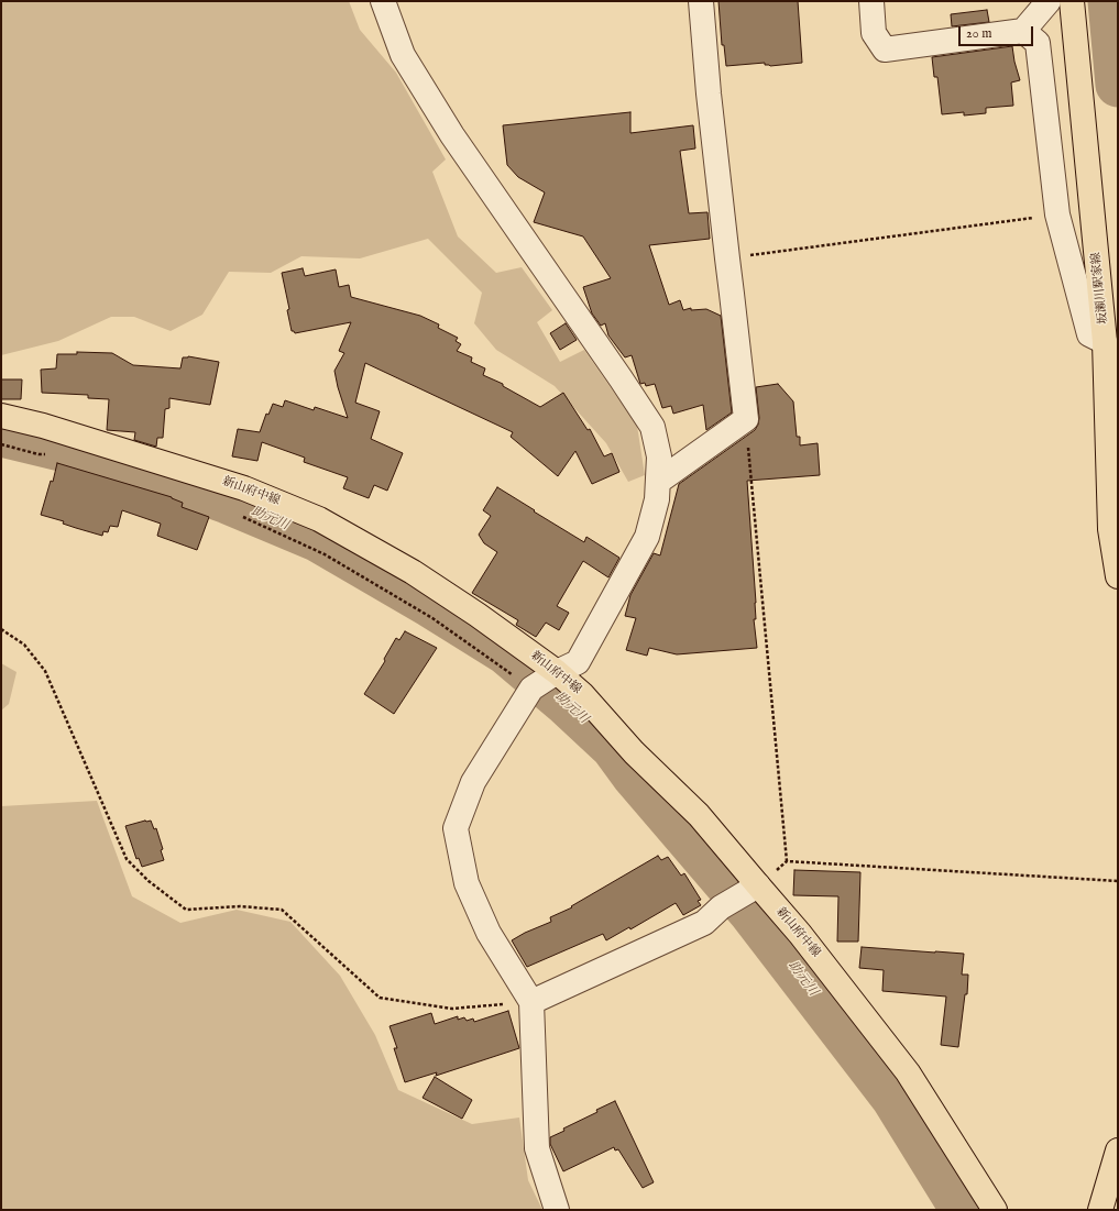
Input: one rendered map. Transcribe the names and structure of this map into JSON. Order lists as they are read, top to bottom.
{
  "streets": {
    "main road": ["坂瀬川駅家線", "新山府中線"]
  },
  "water": ["助元川"],
  "scale_bar": "20 m"
}
